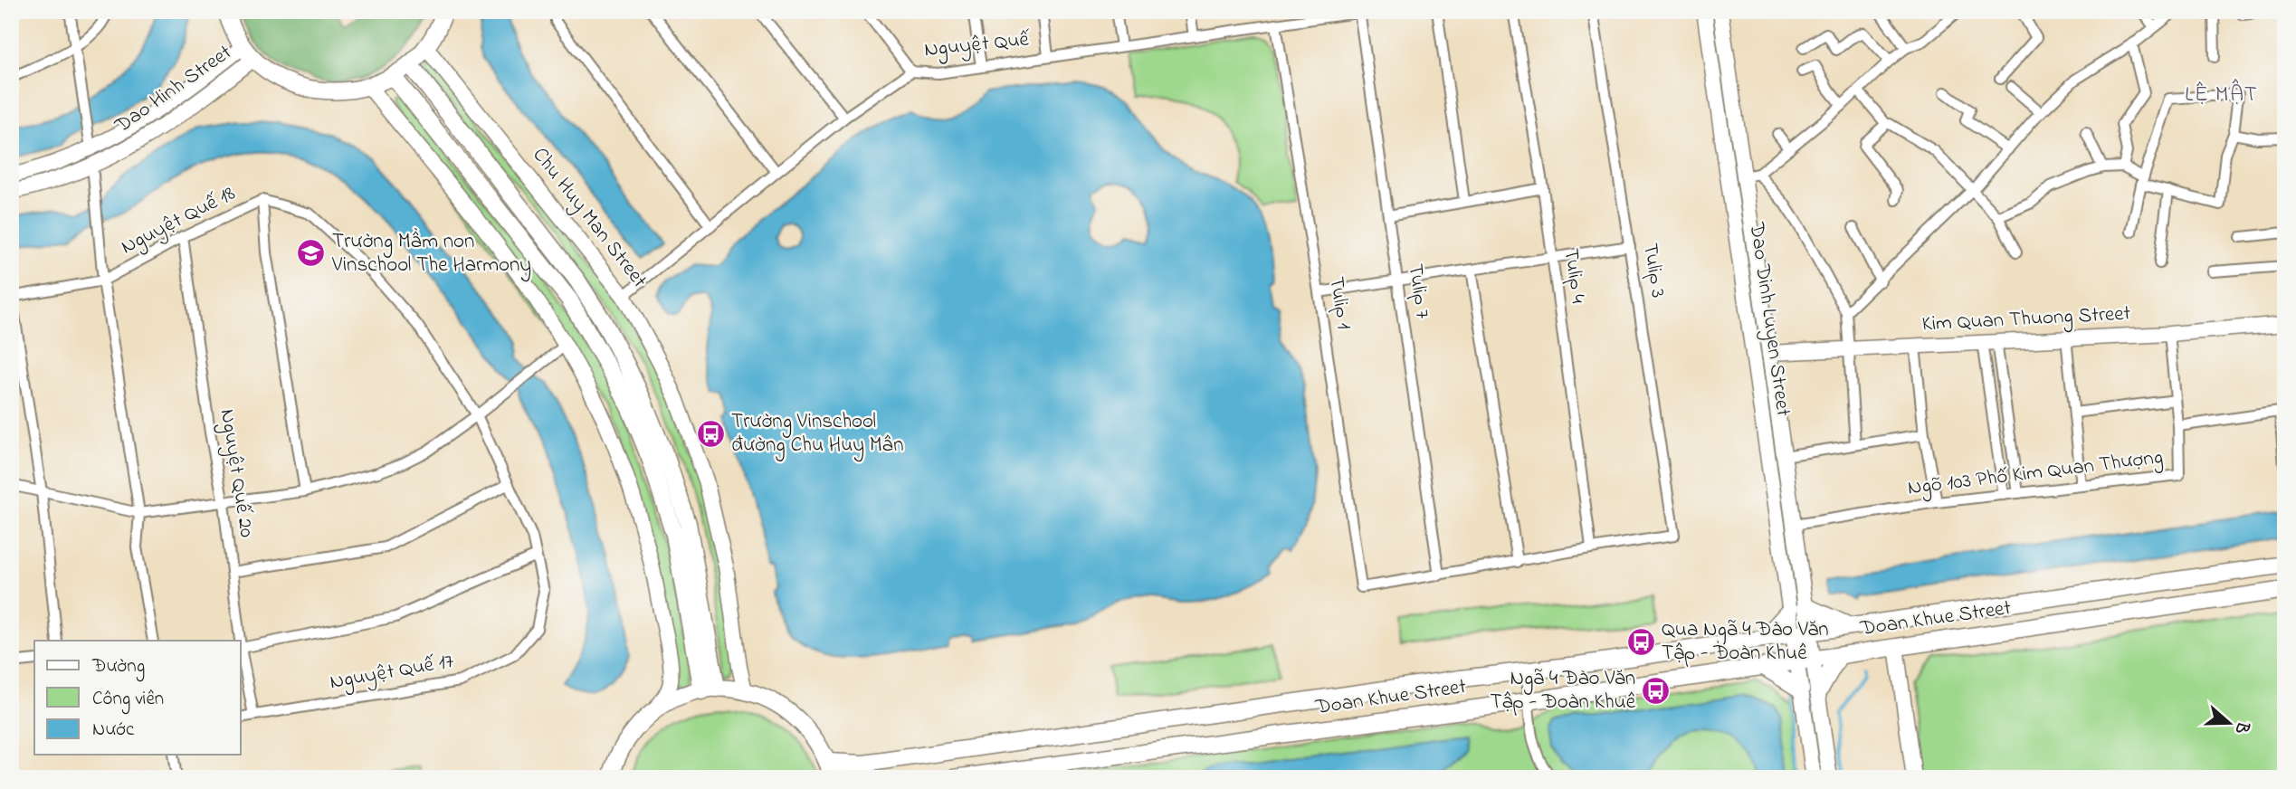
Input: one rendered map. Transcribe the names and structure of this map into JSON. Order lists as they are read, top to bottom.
{
  "streets": {
    "main road": [
      "Dao Hinh Street",
      "Chu Huy Man Street",
      "Dao Dinh Luyen Street",
      "Kim Quan Thuong Street",
      "Doan Khue Street"
    ],
    "street": [
      "Nguyệt Quế",
      "Nguyệt Quế 18",
      "Tulip 3",
      "Tulip 4",
      "Tulip 7",
      "Tulip 1",
      "Nguyệt Quế 20",
      "Ngõ 103 Phố Kim Quan Thượng",
      "Nguyệt Quế 17"
    ]
  },
  "crossings": [
    ["Nguyệt Quế", "Chu Huy Man Street"],
    ["Nguyệt Quế", "Tulip 7"],
    ["Nguyệt Quế", "Tulip 1"],
    ["Nguyệt Quế 18", "Nguyệt Quế 20"],
    ["Nguyệt Quế 18", "Nguyệt Quế 17"],
    ["Tulip 3", "Tulip 4"],
    ["Tulip 7", "Tulip 1"],
    ["Dao Dinh Luyen Street", "Kim Quan Thuong Street"],
    ["Dao Dinh Luyen Street", "Ngõ 103 Phố Kim Quan Thượng"],
    ["Dao Dinh Luyen Street", "Doan Khue Street"],
    ["Kim Quan Thuong Street", "Ngõ 103 Phố Kim Quan Thượng"],
    ["Nguyệt Quế 20", "Nguyệt Quế 17"]
  ],
  "districts": ["LỆ MẬT"],
  "places": {
    "school or university": ["Trường Mầm non Vinschool The Harmony"],
    "bus stop": ["Trường Vinschool đường Chu Huy Mân", "Qua Ngã 4 Đào Văn Tập - Đoàn Khuê", "Ngã 4 Đào Văn Tập - Đoàn Khuê"]
  },
  "legend": ["Đường", "Công viên", "Nước"],
  "north": "right"
}
